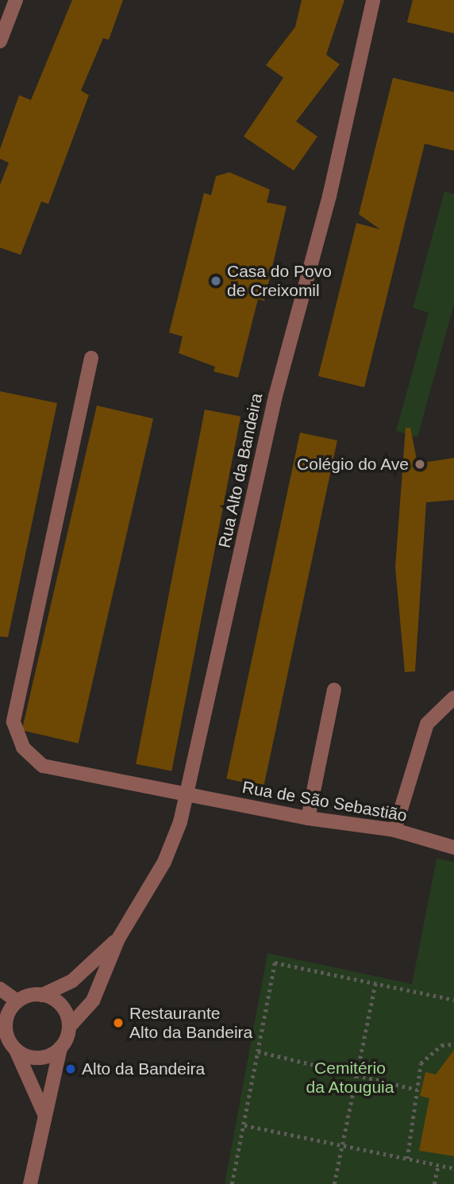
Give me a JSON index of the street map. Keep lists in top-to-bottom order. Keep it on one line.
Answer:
{"streets":{"street":["Rua Alto da Bandeira","Rua de São Sebastião"]},"crossings":[["Rua Alto da Bandeira","Rua de São Sebastião"]],"parks":["Cemitério da Atouguia"],"places":["Casa do Povo de Creixomil","Colégio do Ave","Restaurante Alto da Bandeira","Alto da Bandeira"]}
